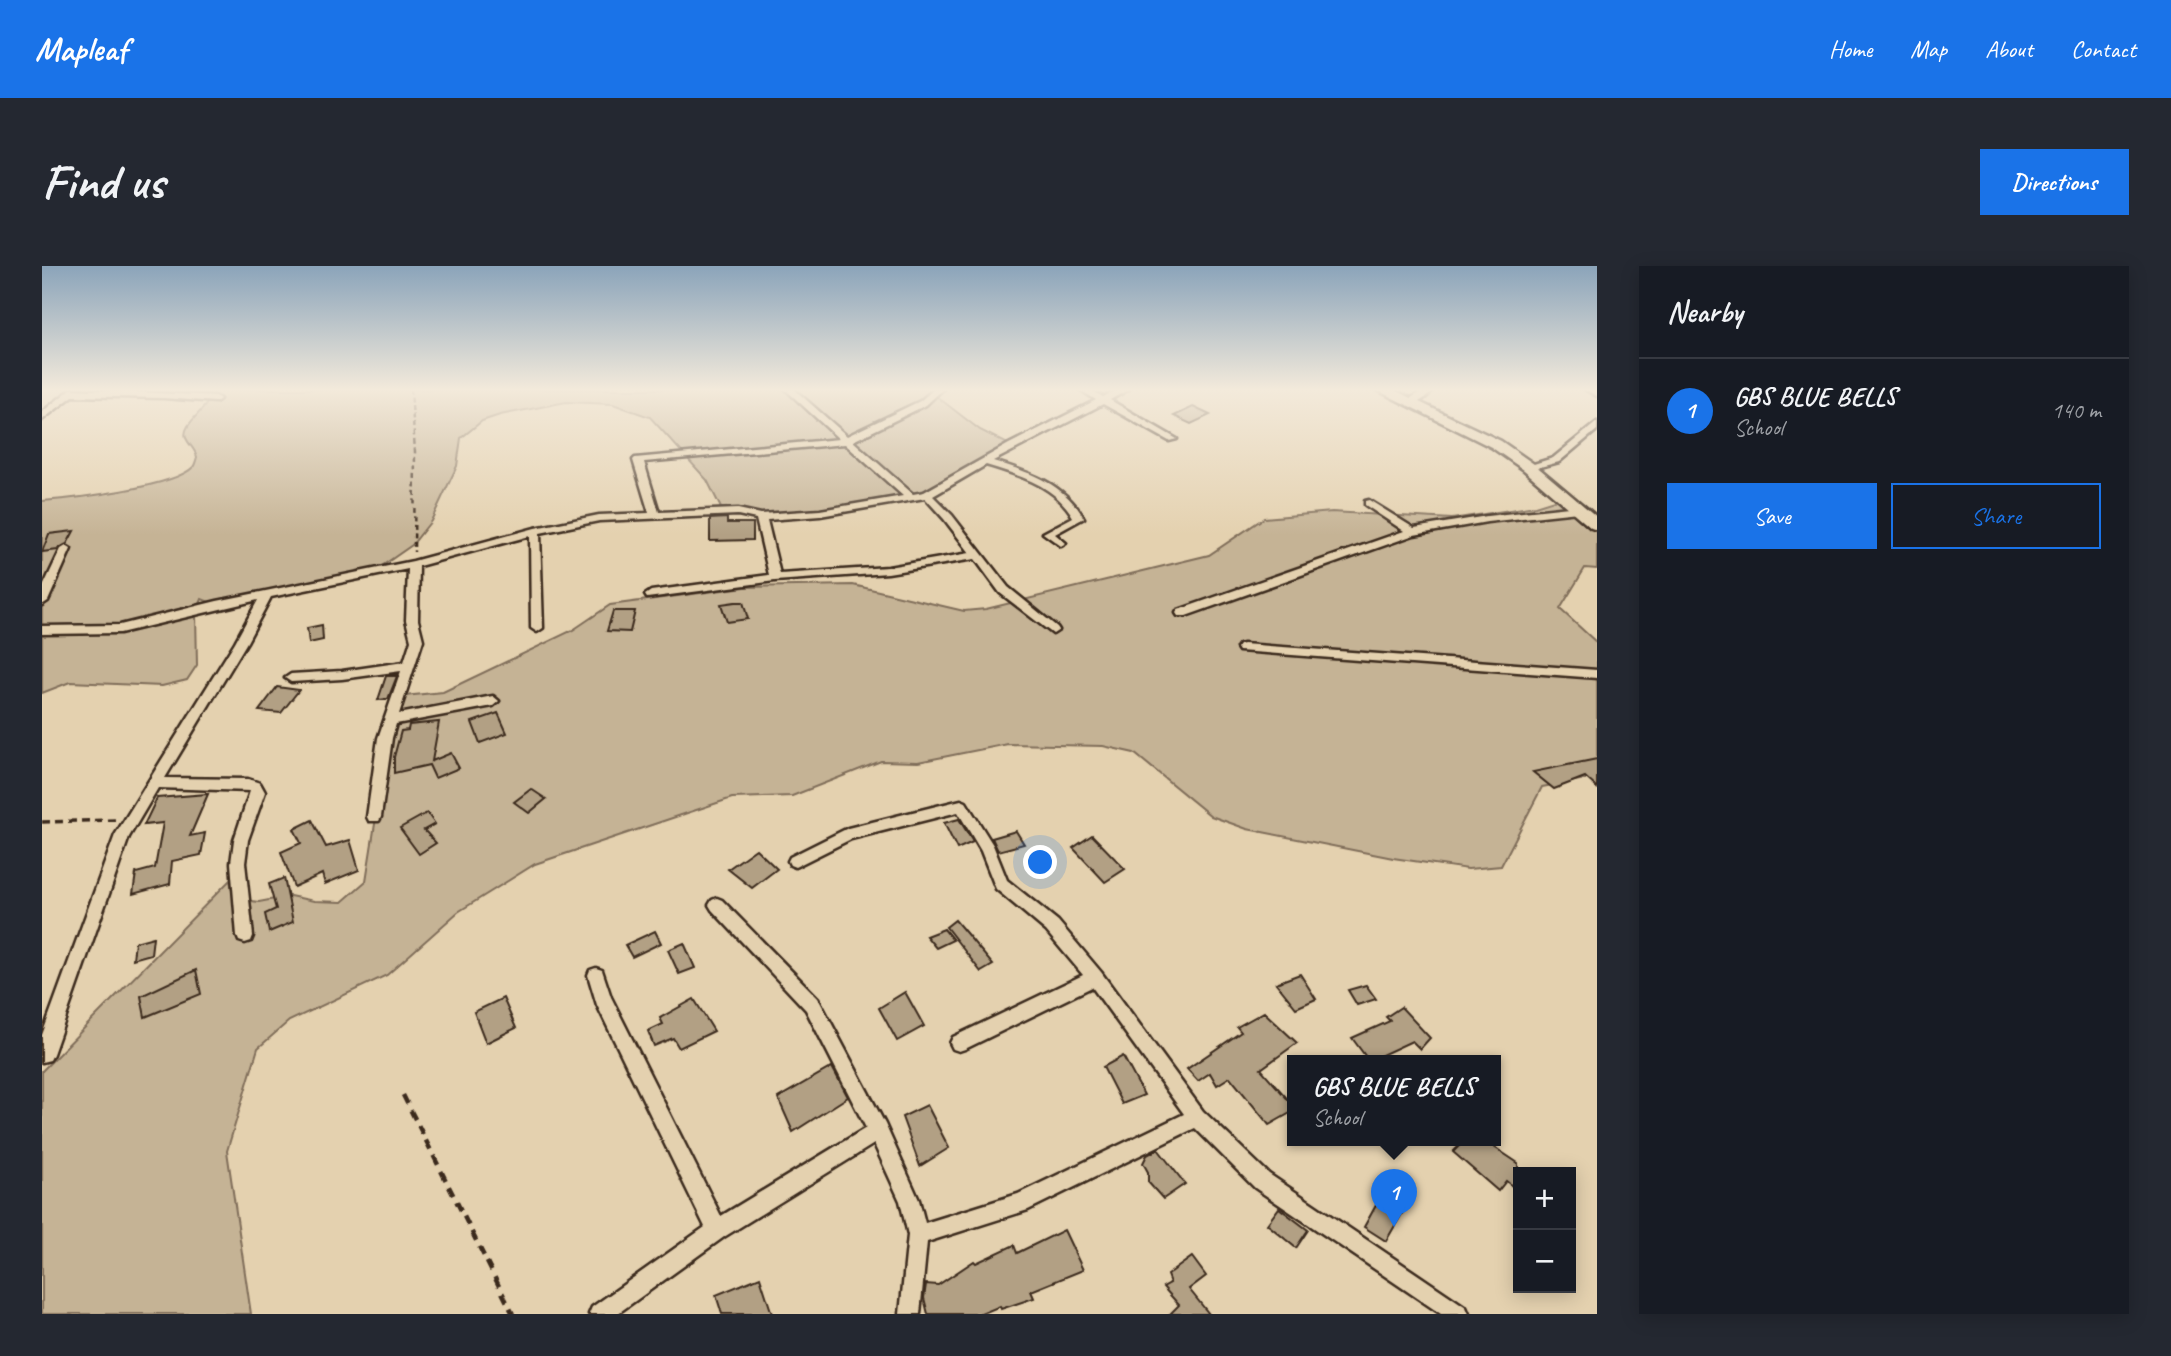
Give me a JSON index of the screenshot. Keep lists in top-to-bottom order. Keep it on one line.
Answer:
{"page":{"header":"Mapleaf","nav":["Home","Map","About","Contact"],"buttons":["Directions",["Save","Share"]],"title":"Find us","heading":"Nearby","list":[{"mark":"1","name":"GBS BLUE BELLS","note":"School","value":"140 m"}],"popup":["GBS BLUE BELLS","School"],"map_buttons":["+","−"],"pins":"1"}}
